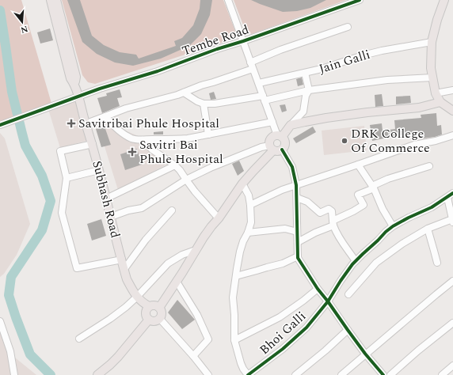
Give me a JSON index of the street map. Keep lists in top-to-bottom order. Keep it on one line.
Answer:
{"streets":{"main road":["Subhash Road"],"street":["Tembe Road","Jain Galli","Bhoi Galli"]},"crossings":[["Tembe Road","Subhash Road"]],"places":{"health":["Savitribai Phule Hospital","Savitri Bai Phule Hospital"],"other":["DRK College Of Commerce"]},"north":"bottom"}
